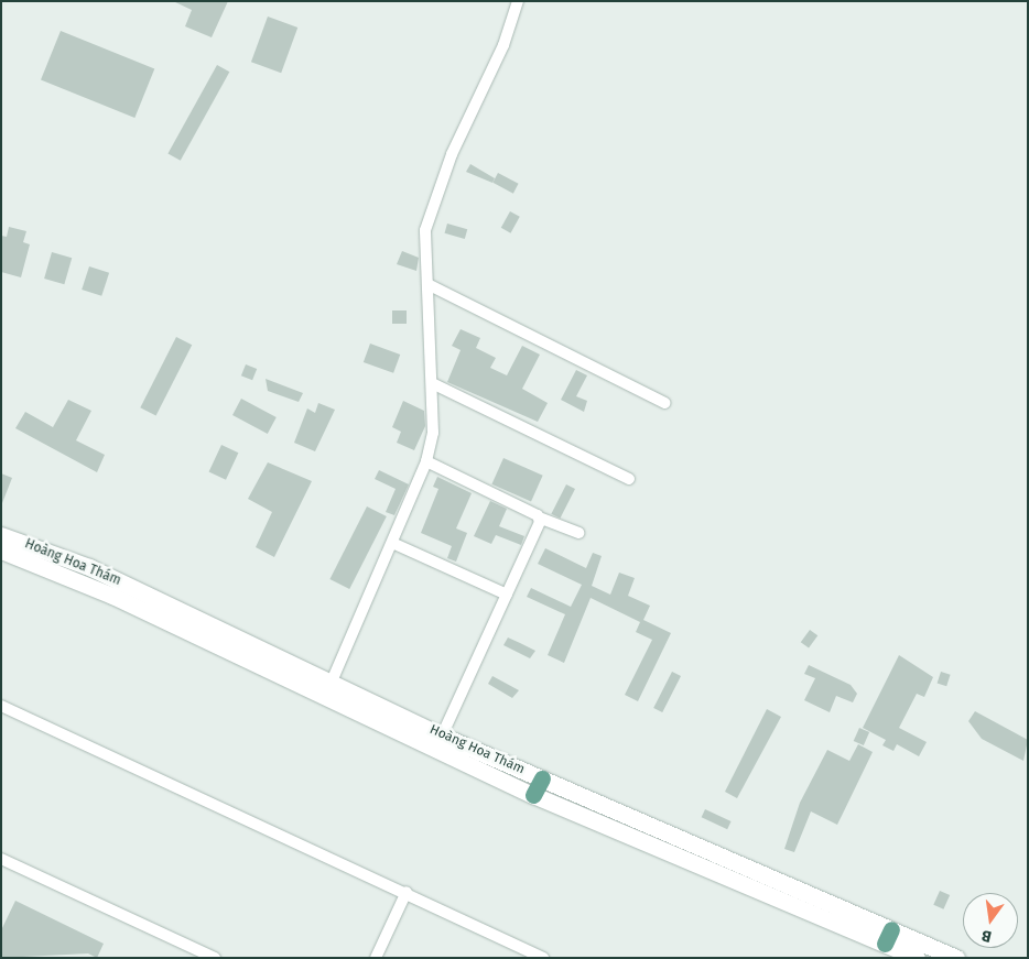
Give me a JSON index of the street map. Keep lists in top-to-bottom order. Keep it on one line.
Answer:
{"streets":{"main road":["Hoàng Hoa Thám"]},"north":"bottom"}
